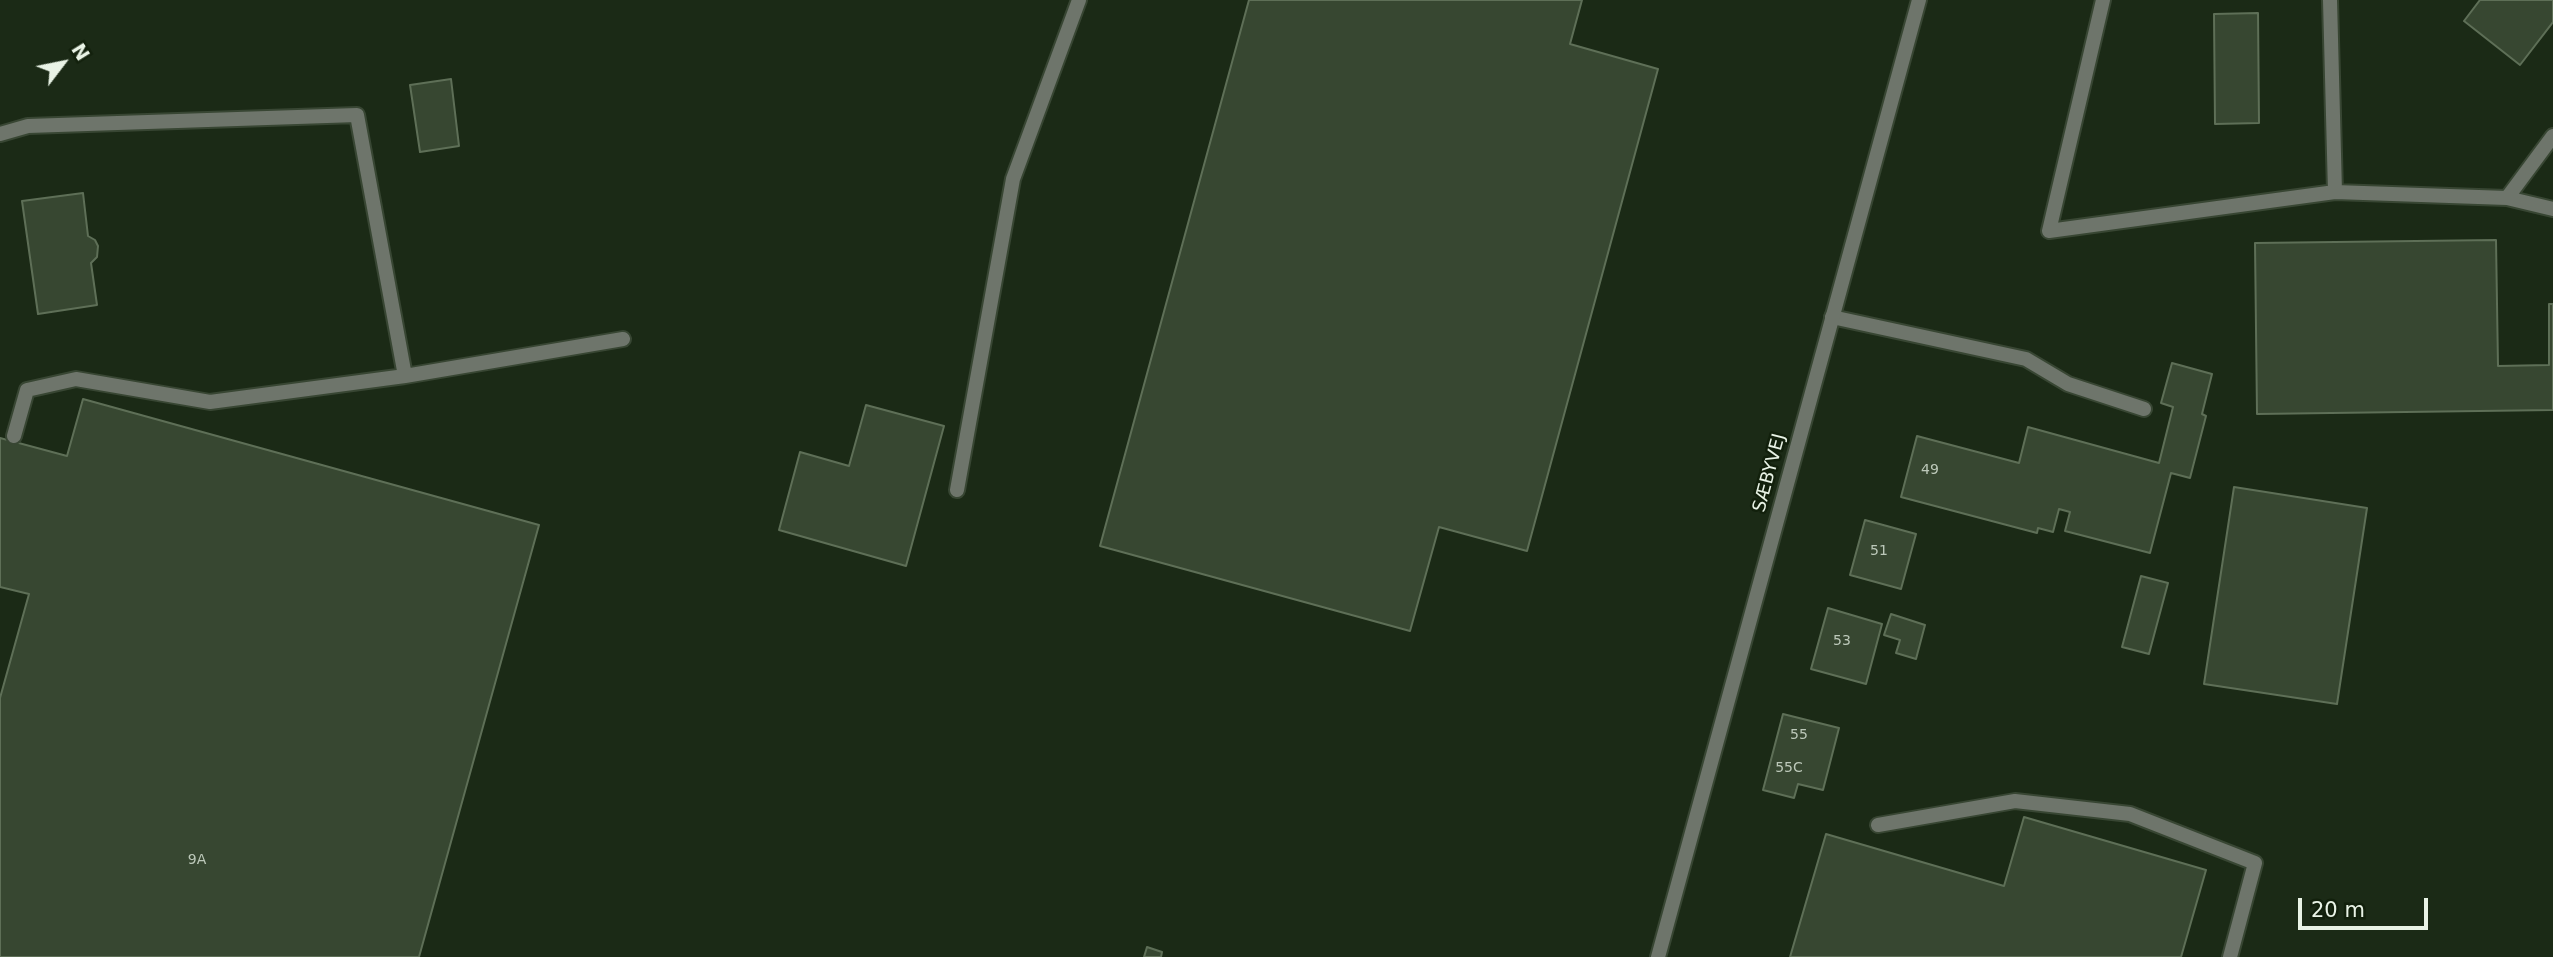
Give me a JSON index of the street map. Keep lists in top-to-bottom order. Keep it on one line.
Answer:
{"streets":{"street":["SÆBYVEJ"]},"house_numbers":["49","51","53","55","55C","9A"],"scale_bar":"20 m","north":"top right"}
